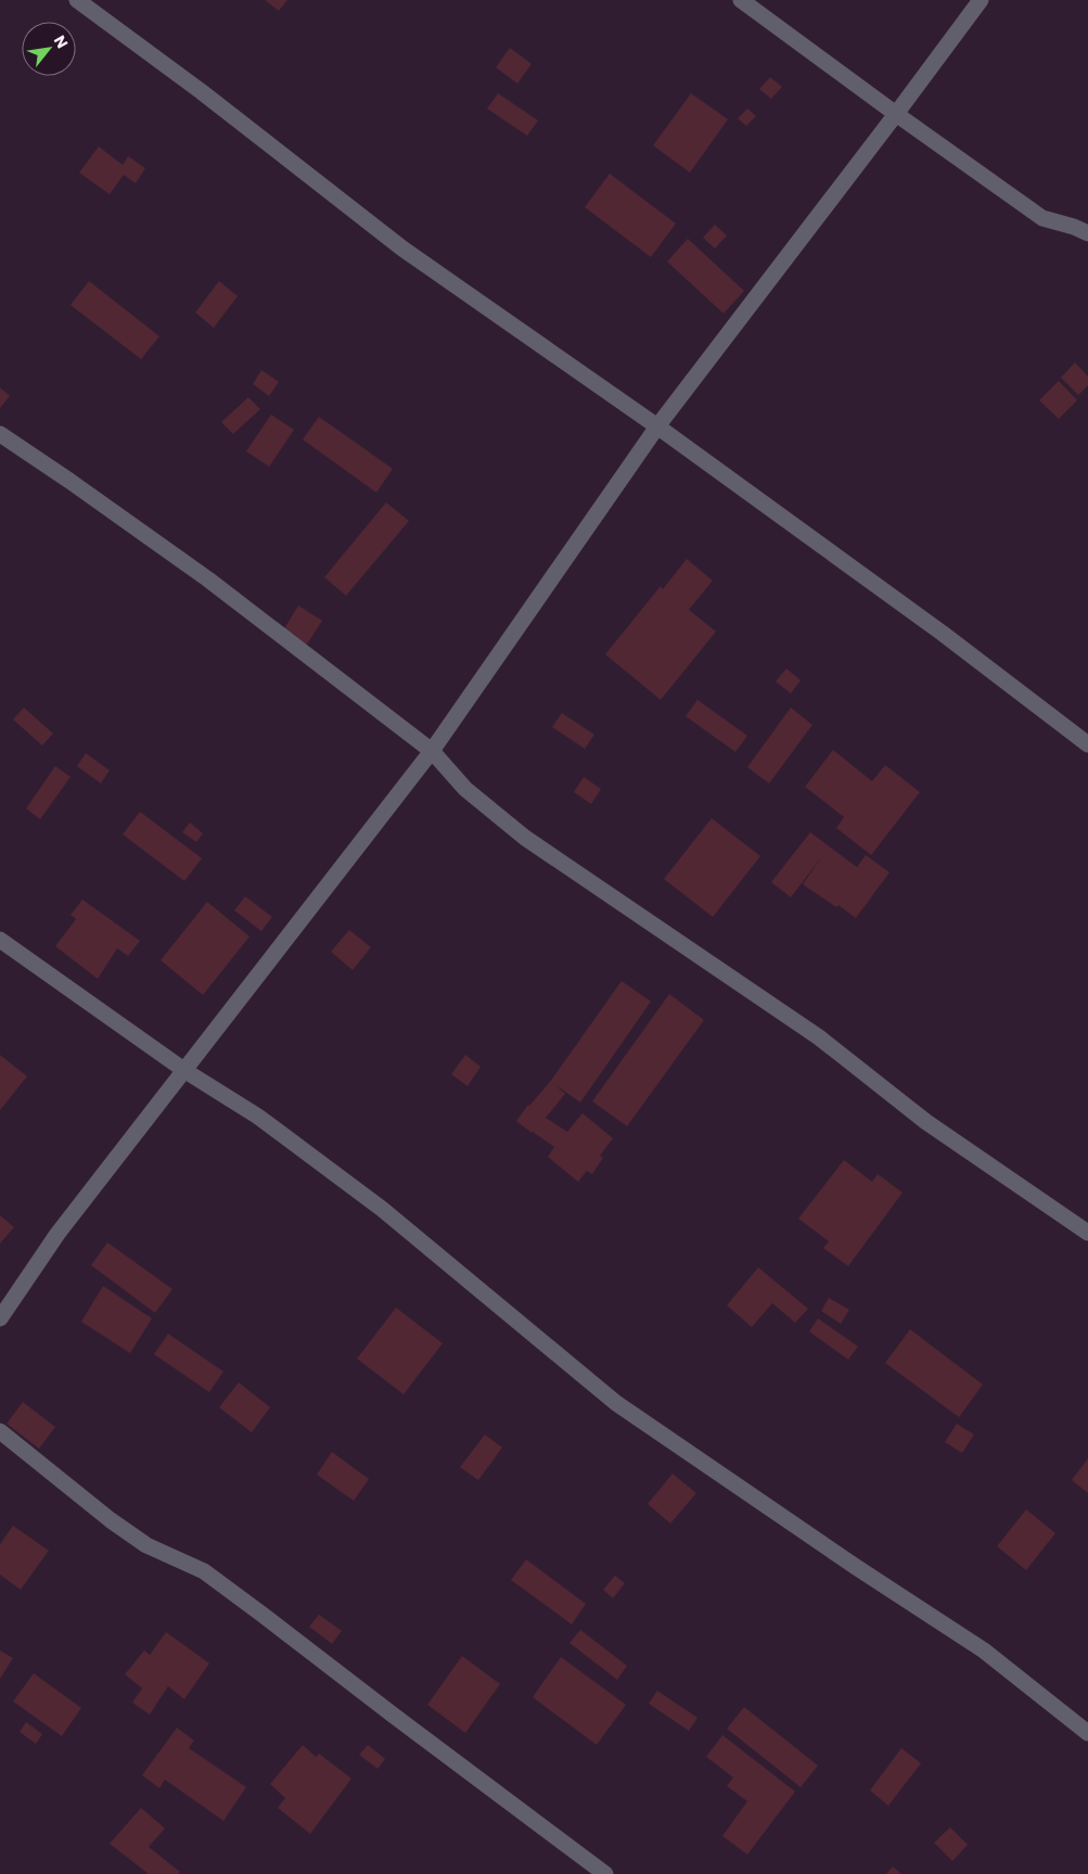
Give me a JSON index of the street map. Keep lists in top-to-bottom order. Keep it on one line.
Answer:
{"north":"top right"}
